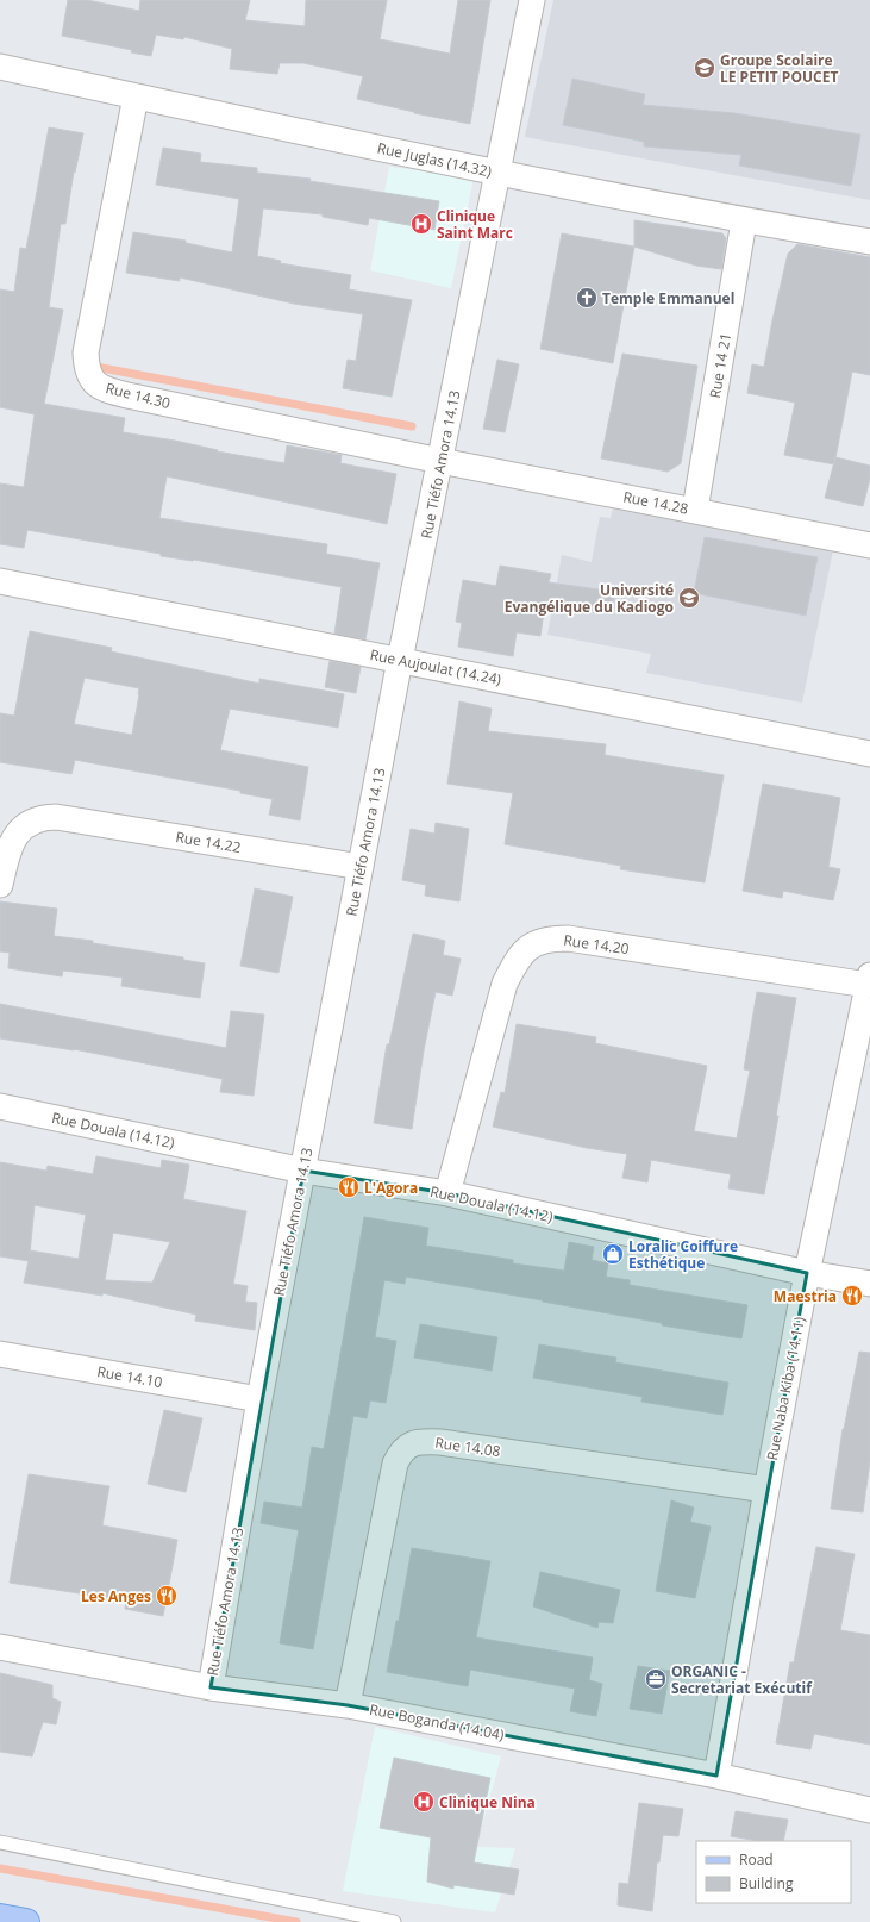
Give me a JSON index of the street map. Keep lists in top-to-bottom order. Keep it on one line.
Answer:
{"streets":{"street":["Rue Juglas (14.32)","Rue 14 21","Rue 14.30","Rue Tiéfo Amora 14.13","Rue 14.28","Rue Aujoulat (14.24)","Rue 14.22","Rue 14.20","Rue Douala (14.12)","Rue 14.10","Rue Naba Kiba (14.11)","Rue 14.08","Rue Boganda (14.04)"]},"crossings":[["Rue Juglas (14.32)","Rue 14 21"],["Rue Juglas (14.32)","Rue 14.30"],["Rue Juglas (14.32)","Rue Tiéfo Amora 14.13"],["Rue 14 21","Rue 14.28"],["Rue 14.30","Rue Tiéfo Amora 14.13"],["Rue 14.30","Rue 14.28"],["Rue Tiéfo Amora 14.13","Rue 14.28"],["Rue Tiéfo Amora 14.13","Rue Aujoulat (14.24)"],["Rue Tiéfo Amora 14.13","Rue 14.22"],["Rue Tiéfo Amora 14.13","Rue Douala (14.12)"],["Rue Tiéfo Amora 14.13","Rue 14.10"],["Rue Tiéfo Amora 14.13","Rue Boganda (14.04)"],["Rue 14.20","Rue Douala (14.12)"],["Rue 14.20","Rue Naba Kiba (14.11)"],["Rue Douala (14.12)","Rue Naba Kiba (14.11)"],["Rue Naba Kiba (14.11)","Rue 14.08"],["Rue Naba Kiba (14.11)","Rue Boganda (14.04)"],["Rue 14.08","Rue Boganda (14.04)"]],"places":{"school or university":["Groupe Scolaire LE PETIT POUCET","Université Evangélique du Kadiogo"],"hospital":["Clinique Saint Marc","Clinique Nina"],"church":["Temple Emmanuel"],"restaurant":["L'Agora","Maestria","Les Anges"],"shop":["Loralic Coiffure Esthétique"],"office":["ORGANIC - Secretariat Exécutif"]},"legend":["Road","Building"]}
